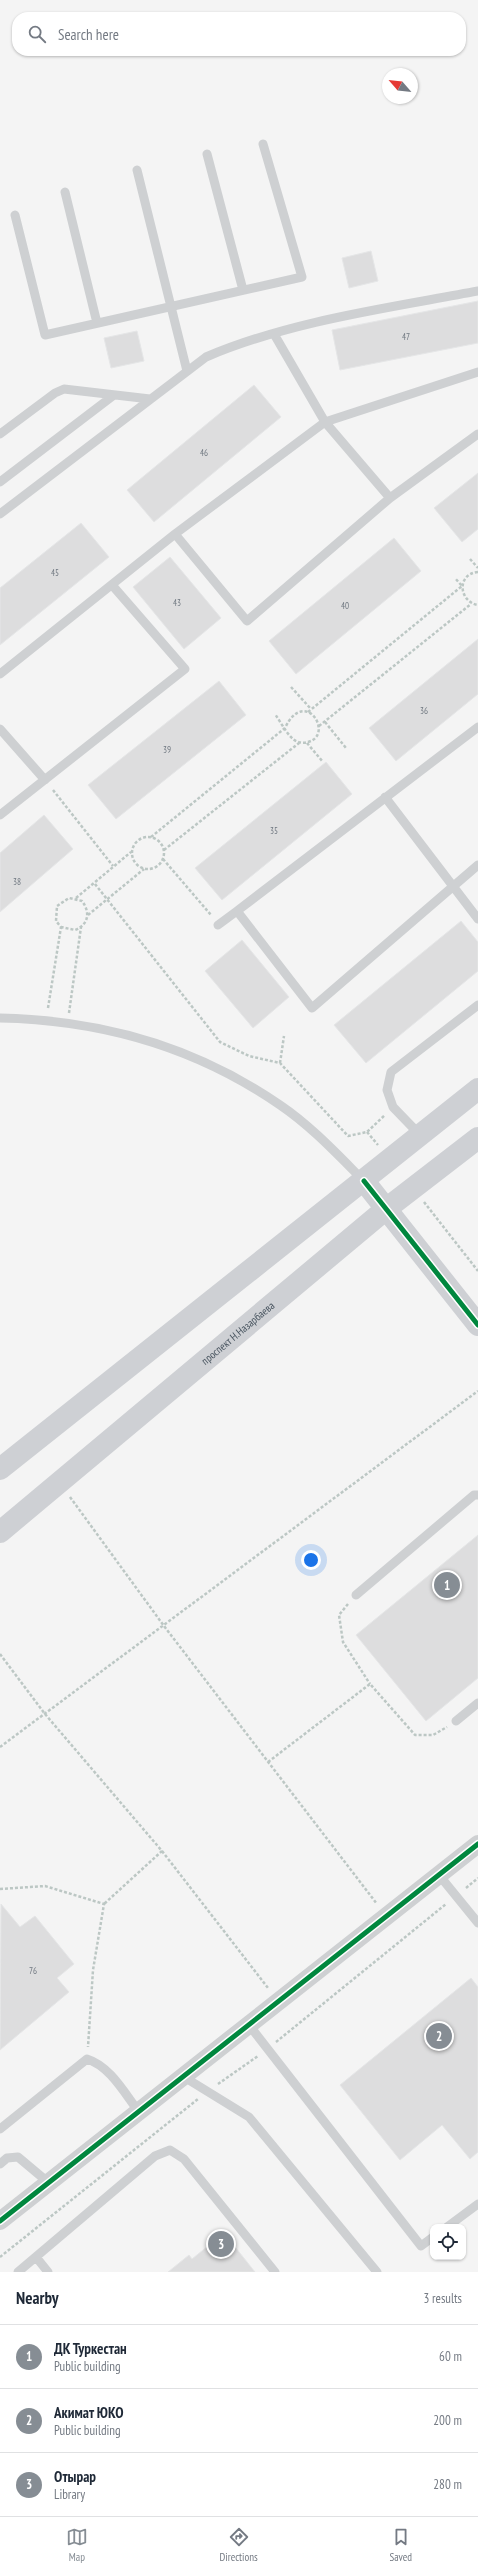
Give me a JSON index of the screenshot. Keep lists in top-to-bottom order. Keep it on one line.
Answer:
{"streets":{"main road":["проспект Н.Назарбаева"]},"house_numbers":["47","46","45","43","40","36","39","35","38","76"],"north":"top left","page":{"search":"Search here","pins":["1","2","3"],"heading":["Nearby","3 results"],"list":[{"mark":"1","name":"ДК Туркестан","note":"Public building","value":"60 m"},{"mark":"2","name":"Акимат ЮКО","note":"Public building","value":"200 m"},{"mark":"3","name":"Отырар","note":"Library","value":"280 m"}],"nav":["Map","Directions","Saved"]}}
